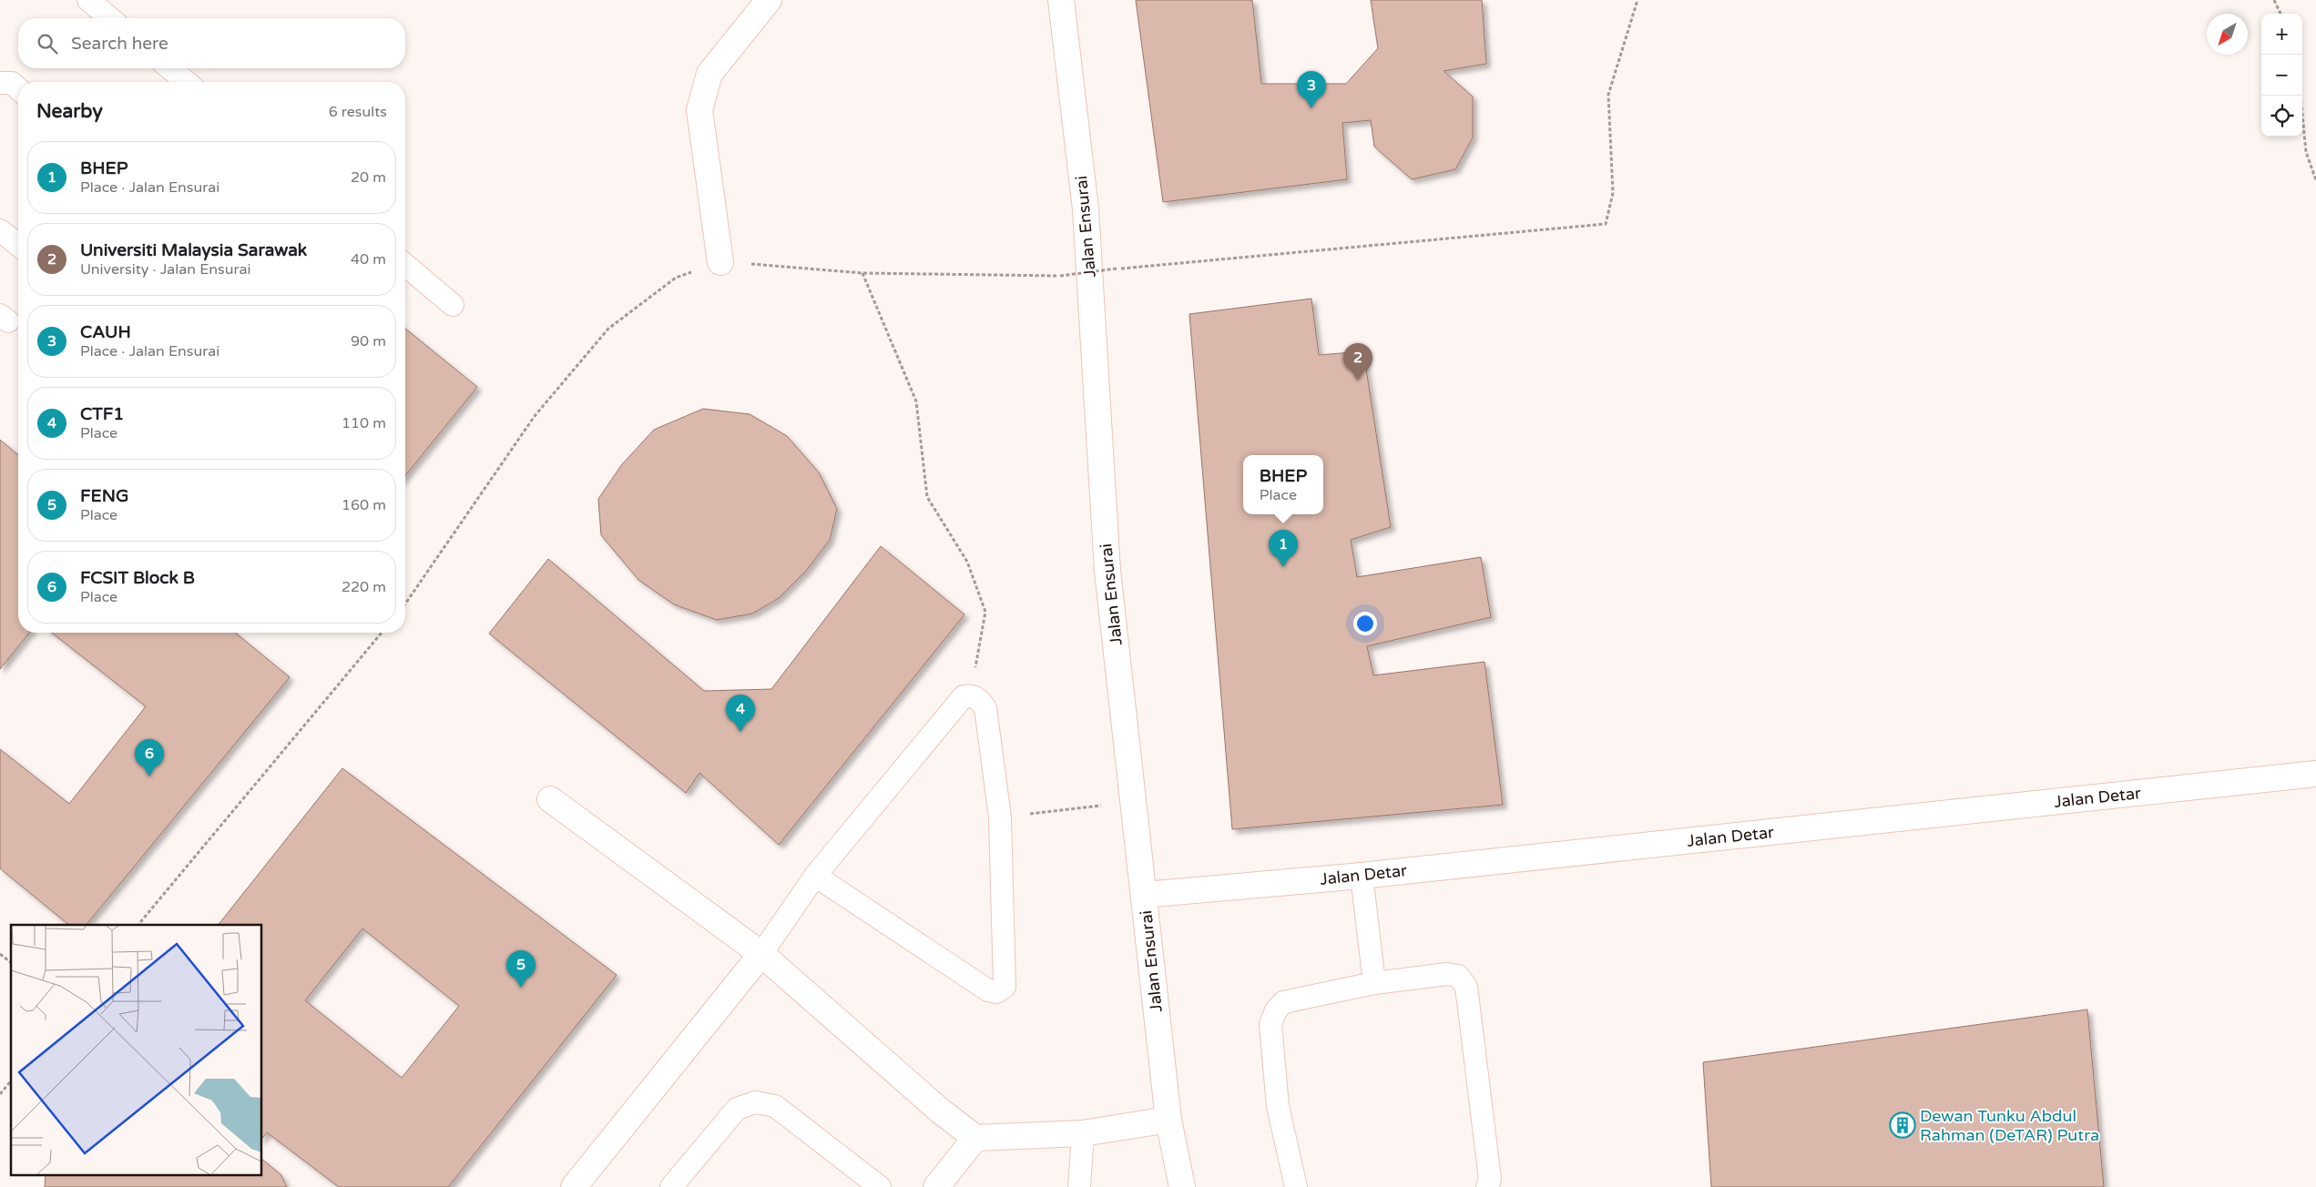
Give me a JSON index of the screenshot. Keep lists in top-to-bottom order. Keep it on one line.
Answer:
{"streets":{"street":["Jalan Ensurai","Jalan Detar"]},"crossings":[["Jalan Ensurai","Jalan Detar"]],"places":{"building":["Dewan Tunku Abdul Rahman (DeTAR) Putra"]},"north":"bottom left","page":{"map_buttons":["+","−"],"search":"Search here","pins":["3","2","1","4","6","5"],"heading":["Nearby","6 results"],"list":[{"mark":"1","name":"BHEP","note":"Place · Jalan Ensurai","value":"20 m"},{"mark":"2","name":"Universiti Malaysia Sarawak","note":"University · Jalan Ensurai","value":"40 m"},{"mark":"3","name":"CAUH","note":"Place · Jalan Ensurai","value":"90 m"},{"mark":"4","name":"CTF1","note":"Place","value":"110 m"},{"mark":"5","name":"FENG","note":"Place","value":"160 m"},{"mark":"6","name":"FCSIT Block B","note":"Place","value":"220 m"}],"popup":["BHEP","Place"]}}
